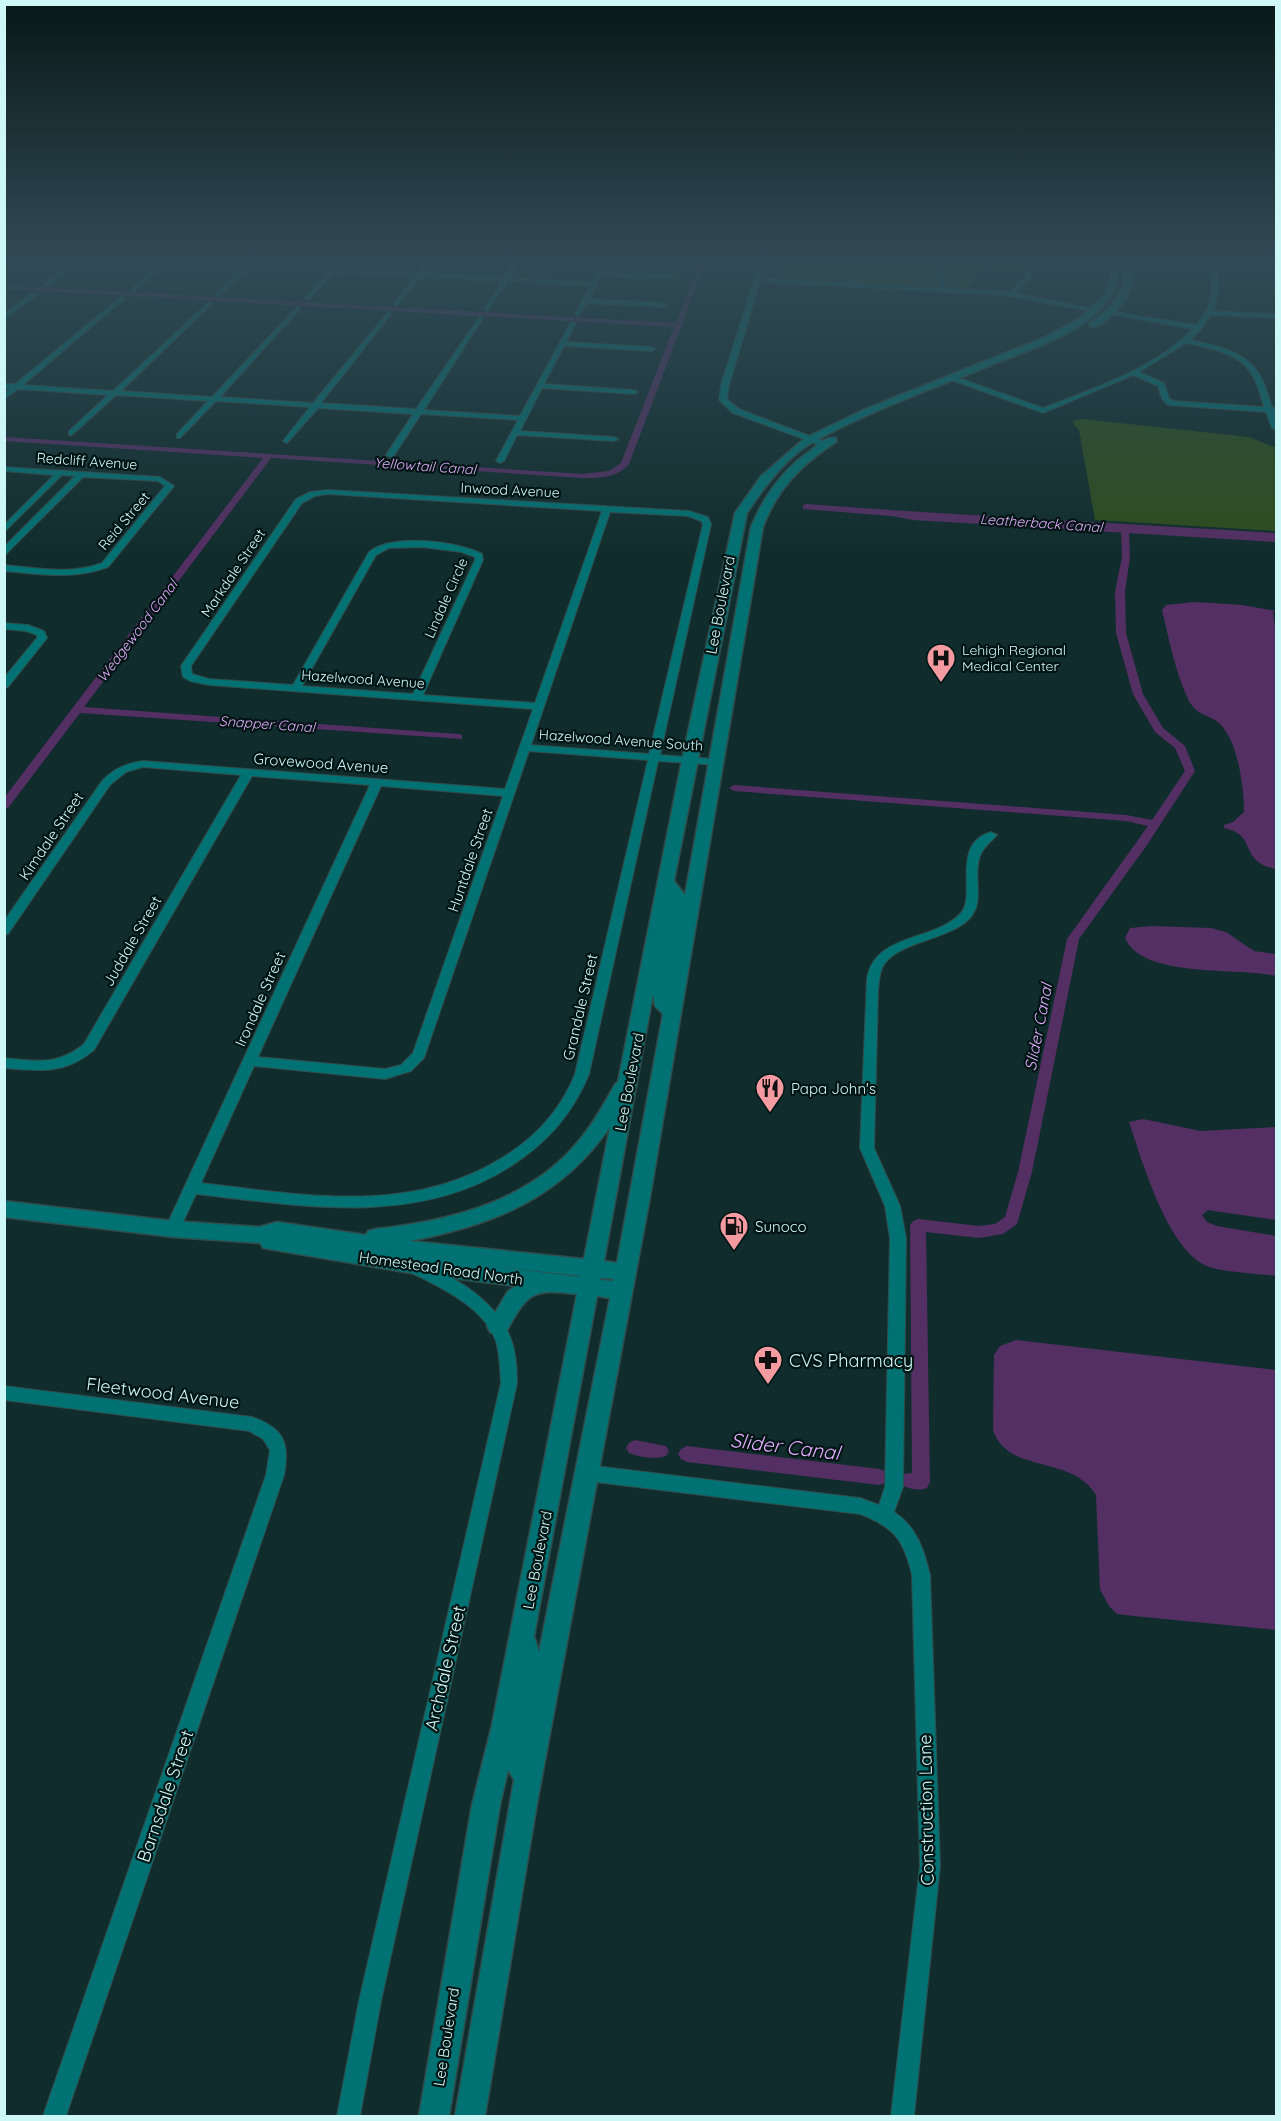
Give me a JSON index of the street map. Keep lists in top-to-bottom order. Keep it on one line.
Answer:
{"streets":{"main road":["Lee Boulevard","Homestead Road North"],"street":["Redcliff Avenue","Inwood Avenue","Reid Street","Markdale Street","Lindale Circle","Hazelwood Avenue","Hazelwood Avenue South","Grovewood Avenue","Kimdale Street","Huntdale Street","Juddale Street","Irondale Street","Grandale Street","Fleetwood Avenue","Archdale Street","Barnsdale Street","Construction Lane"]},"crossings":[["Redcliff Avenue","Reid Street"],["Inwood Avenue","Markdale Street"],["Inwood Avenue","Huntdale Street"],["Inwood Avenue","Grandale Street"],["Markdale Street","Hazelwood Avenue"],["Lindale Circle","Hazelwood Avenue"],["Lee Boulevard","Hazelwood Avenue South"],["Lee Boulevard","Homestead Road North"],["Lee Boulevard","Construction Lane"],["Hazelwood Avenue","Huntdale Street"],["Hazelwood Avenue South","Huntdale Street"],["Hazelwood Avenue South","Grandale Street"],["Grovewood Avenue","Kimdale Street"],["Grovewood Avenue","Huntdale Street"],["Grovewood Avenue","Juddale Street"],["Grovewood Avenue","Irondale Street"],["Huntdale Street","Irondale Street"],["Irondale Street","Grandale Street"],["Irondale Street","Homestead Road North"],["Homestead Road North","Archdale Street"],["Fleetwood Avenue","Barnsdale Street"]],"water":["Yellowtail Canal","Leatherback Canal","Wedgewood Canal","Snapper Canal","Slider Canal"],"places":{"hospital":["Lehigh Regional Medical Center"],"restaurant":["Papa John's"],"fuel station":["Sunoco"],"pharmacy":["CVS Pharmacy"]}}
